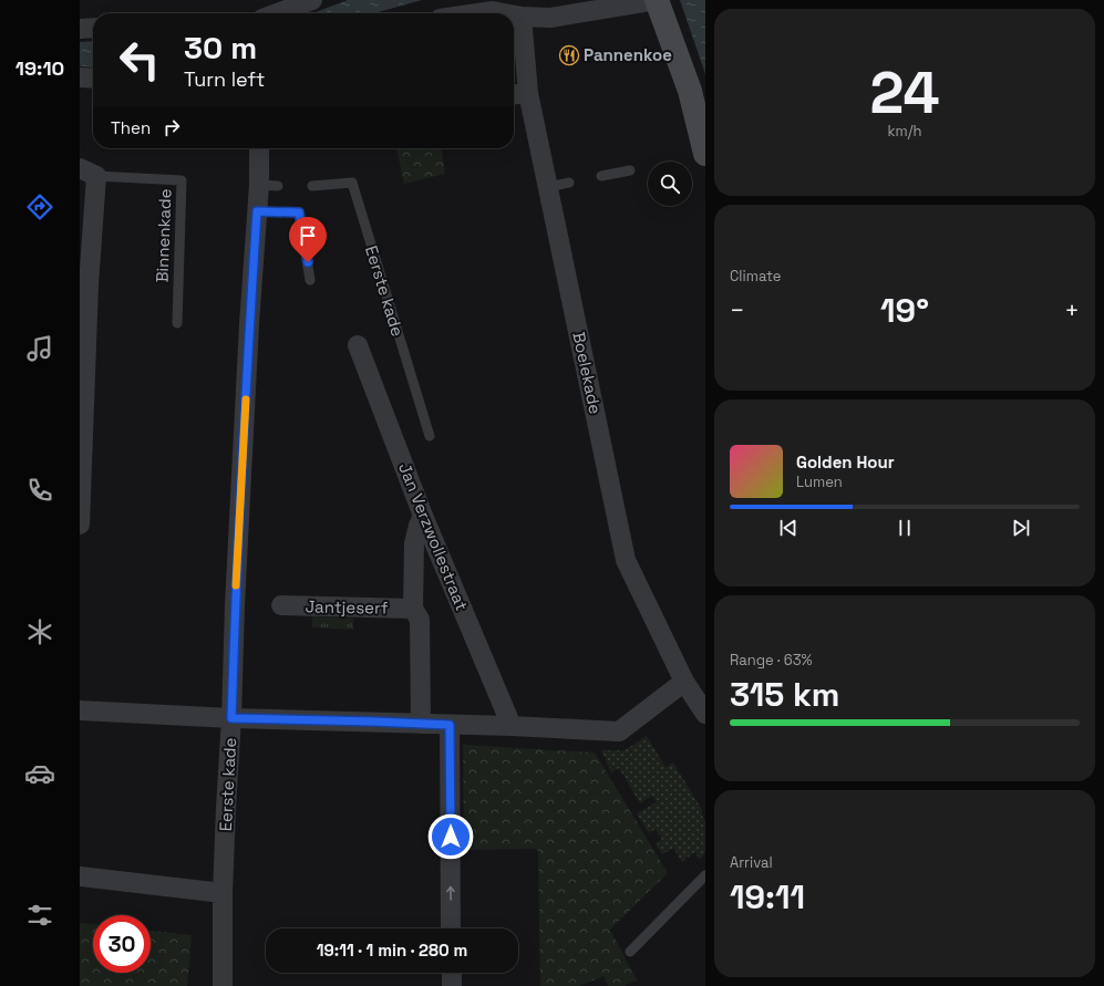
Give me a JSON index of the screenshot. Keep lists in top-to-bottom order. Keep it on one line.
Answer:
{"streets":{"street":["Eerste kade","Boelekade","Jan Verzwollestraat","Jantjeserf"],"lane":["Binnenkade"]},"crossings":[["Jan Verzwollestraat","Jantjeserf"]],"places":{"restaurant":["Pannenkoe"]},"page":{"tabs":"19:10","tile":[["24","km/h"],"Climate",["Range · 63%","315 km"],["Arrival","19:11"]],"turn":["30 m","Turn left"],"then":"Then","heat":["−","19°","+"],"song":["Golden Hour","Lumen"],"limit":"30","trip":"19:11 · 1 min · 280 m"}}
